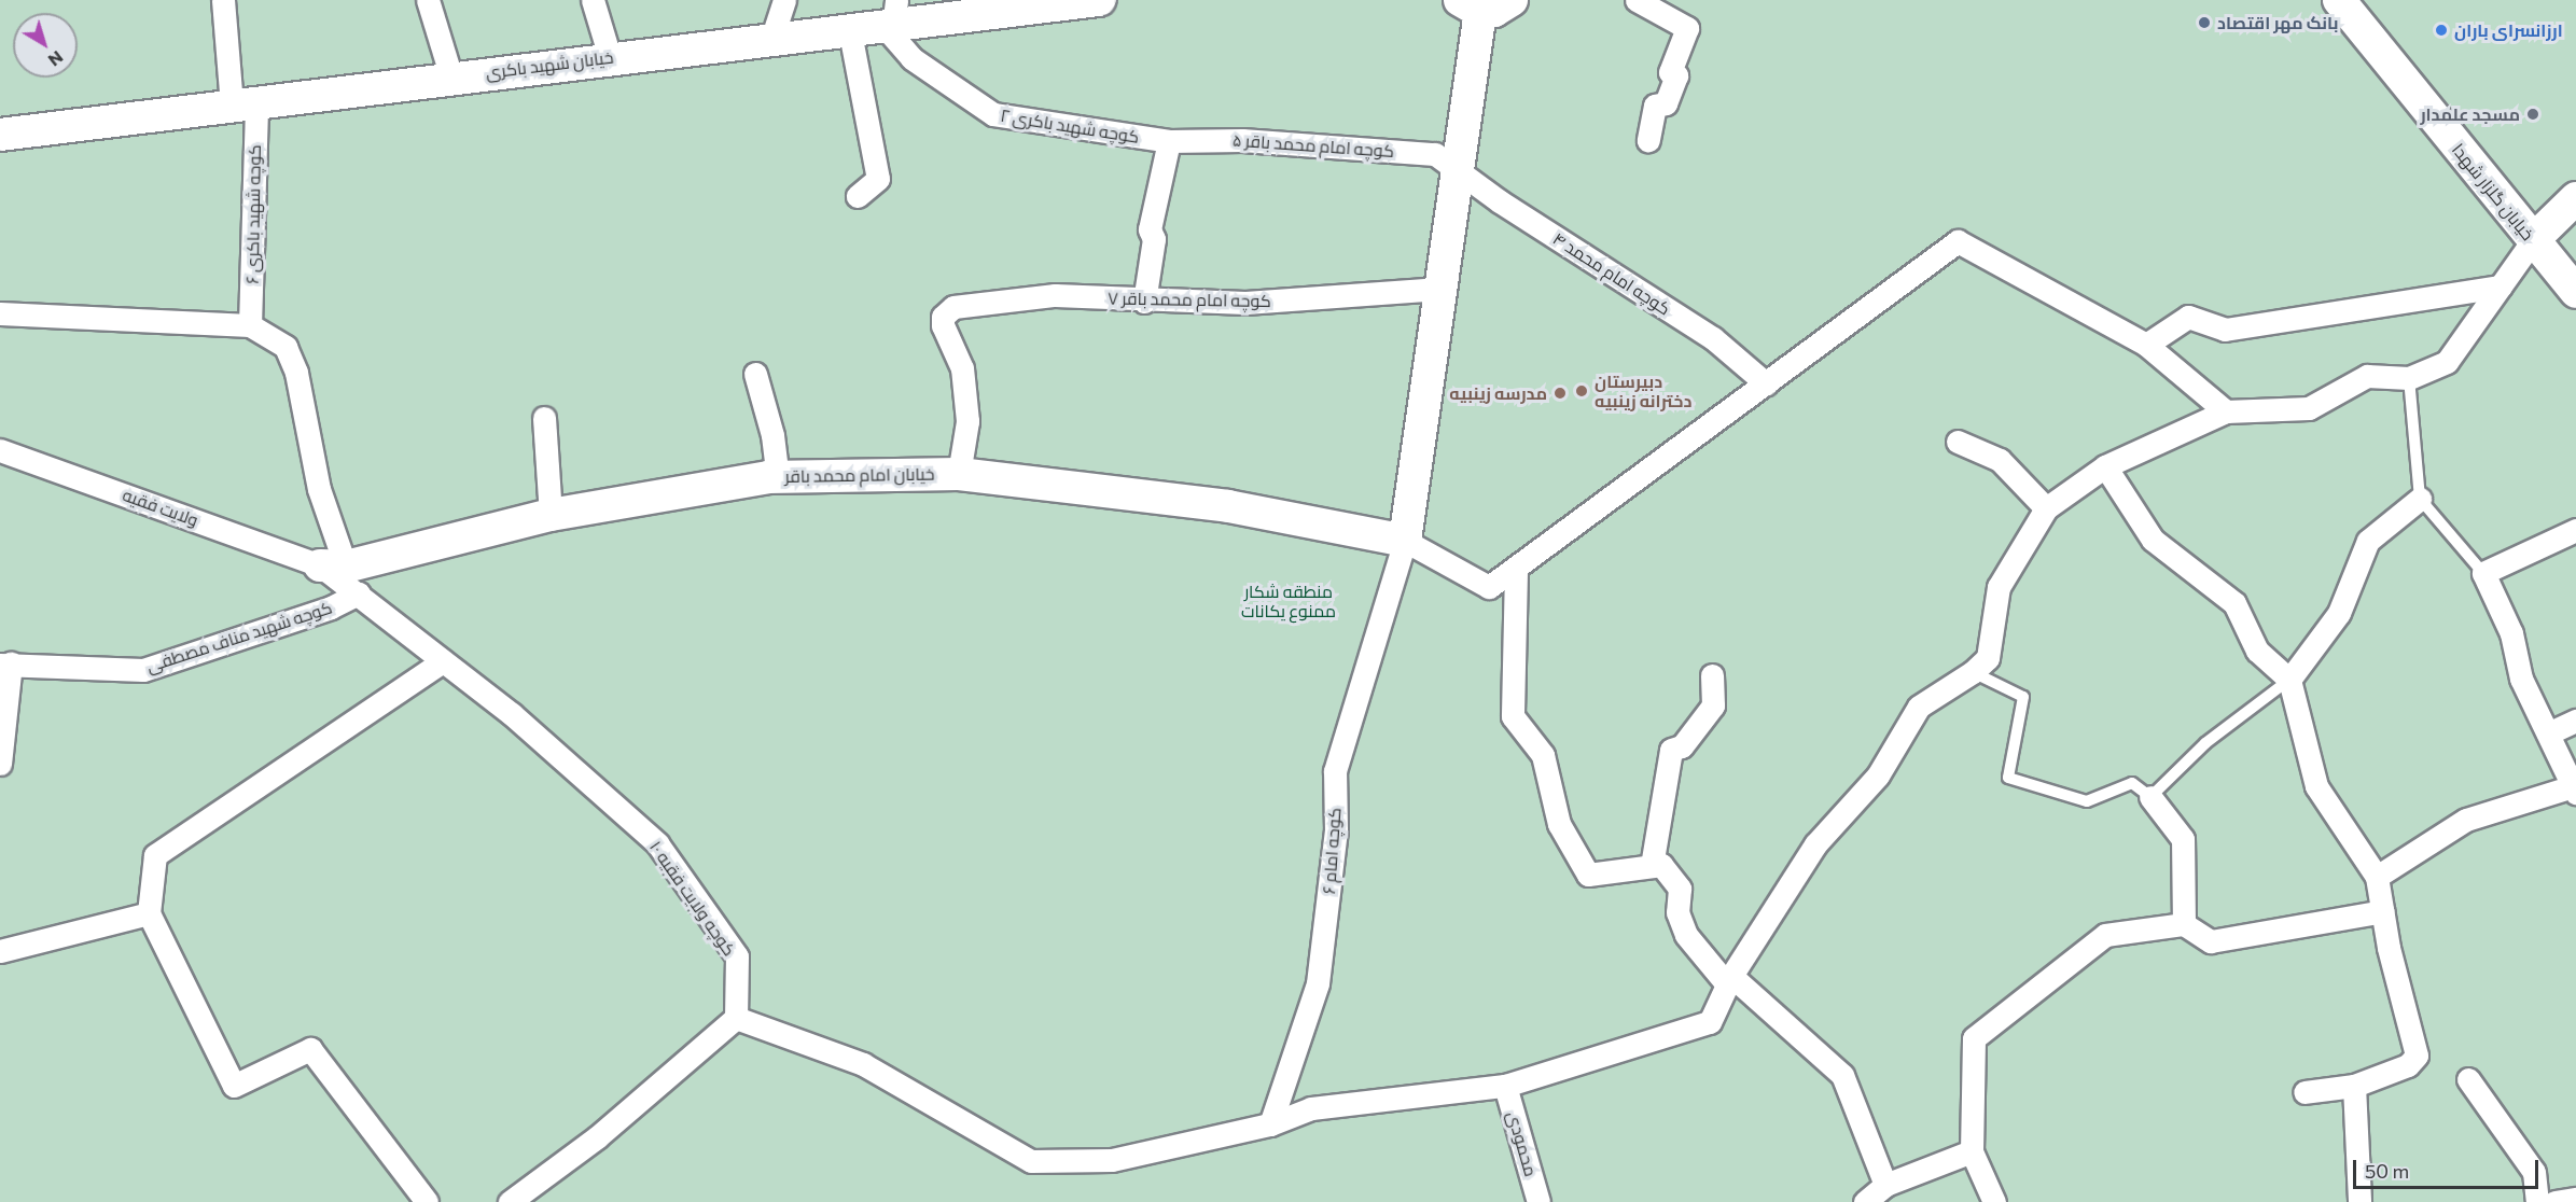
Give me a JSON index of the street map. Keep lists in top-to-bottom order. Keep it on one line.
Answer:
{"streets":{"street":["خیابان شهید باکری","کوچه شهید باکری ۲","کوچه امام محمد باقر ۵","خیابان گلزار شهدا","کوچه شهید باکری ۶","کوچه امام محمد ۴","کوچه امام محمد باقر ۷","خیابان امام محمد باقر","ولایت فقیه","کوچه شهید مناف مصطفی","کوچه امام ۶","کوچه ولایت فقیه ۱۰","محمودی"]},"crossings":[["خیابان شهید باکری","کوچه شهید باکری ۲"],["خیابان شهید باکری","کوچه شهید باکری ۶"],["کوچه شهید باکری ۲","کوچه امام محمد باقر ۵"],["کوچه امام محمد باقر ۵","کوچه امام محمد ۴"],["کوچه امام محمد باقر ۷","خیابان امام محمد باقر"],["خیابان امام محمد باقر","ولایت فقیه"],["خیابان امام محمد باقر","کوچه شهید مناف مصطفی"],["خیابان امام محمد باقر","کوچه امام ۶"],["خیابان امام محمد باقر","کوچه ولایت فقیه ۱۰"],["ولایت فقیه","کوچه شهید مناف مصطفی"],["ولایت فقیه","کوچه ولایت فقیه ۱۰"],["کوچه شهید مناف مصطفی","کوچه ولایت فقیه ۱۰"]],"parks":["منطقه شکار ممنوع یکانات"],"places":["بانک مهر اقتصاد","ارزانسرای باران","مسجد علمدار","دبیرستان دخترانه زینبیه","مدرسه زینبیه"],"scale_bar":"50 m","north":"bottom right"}
